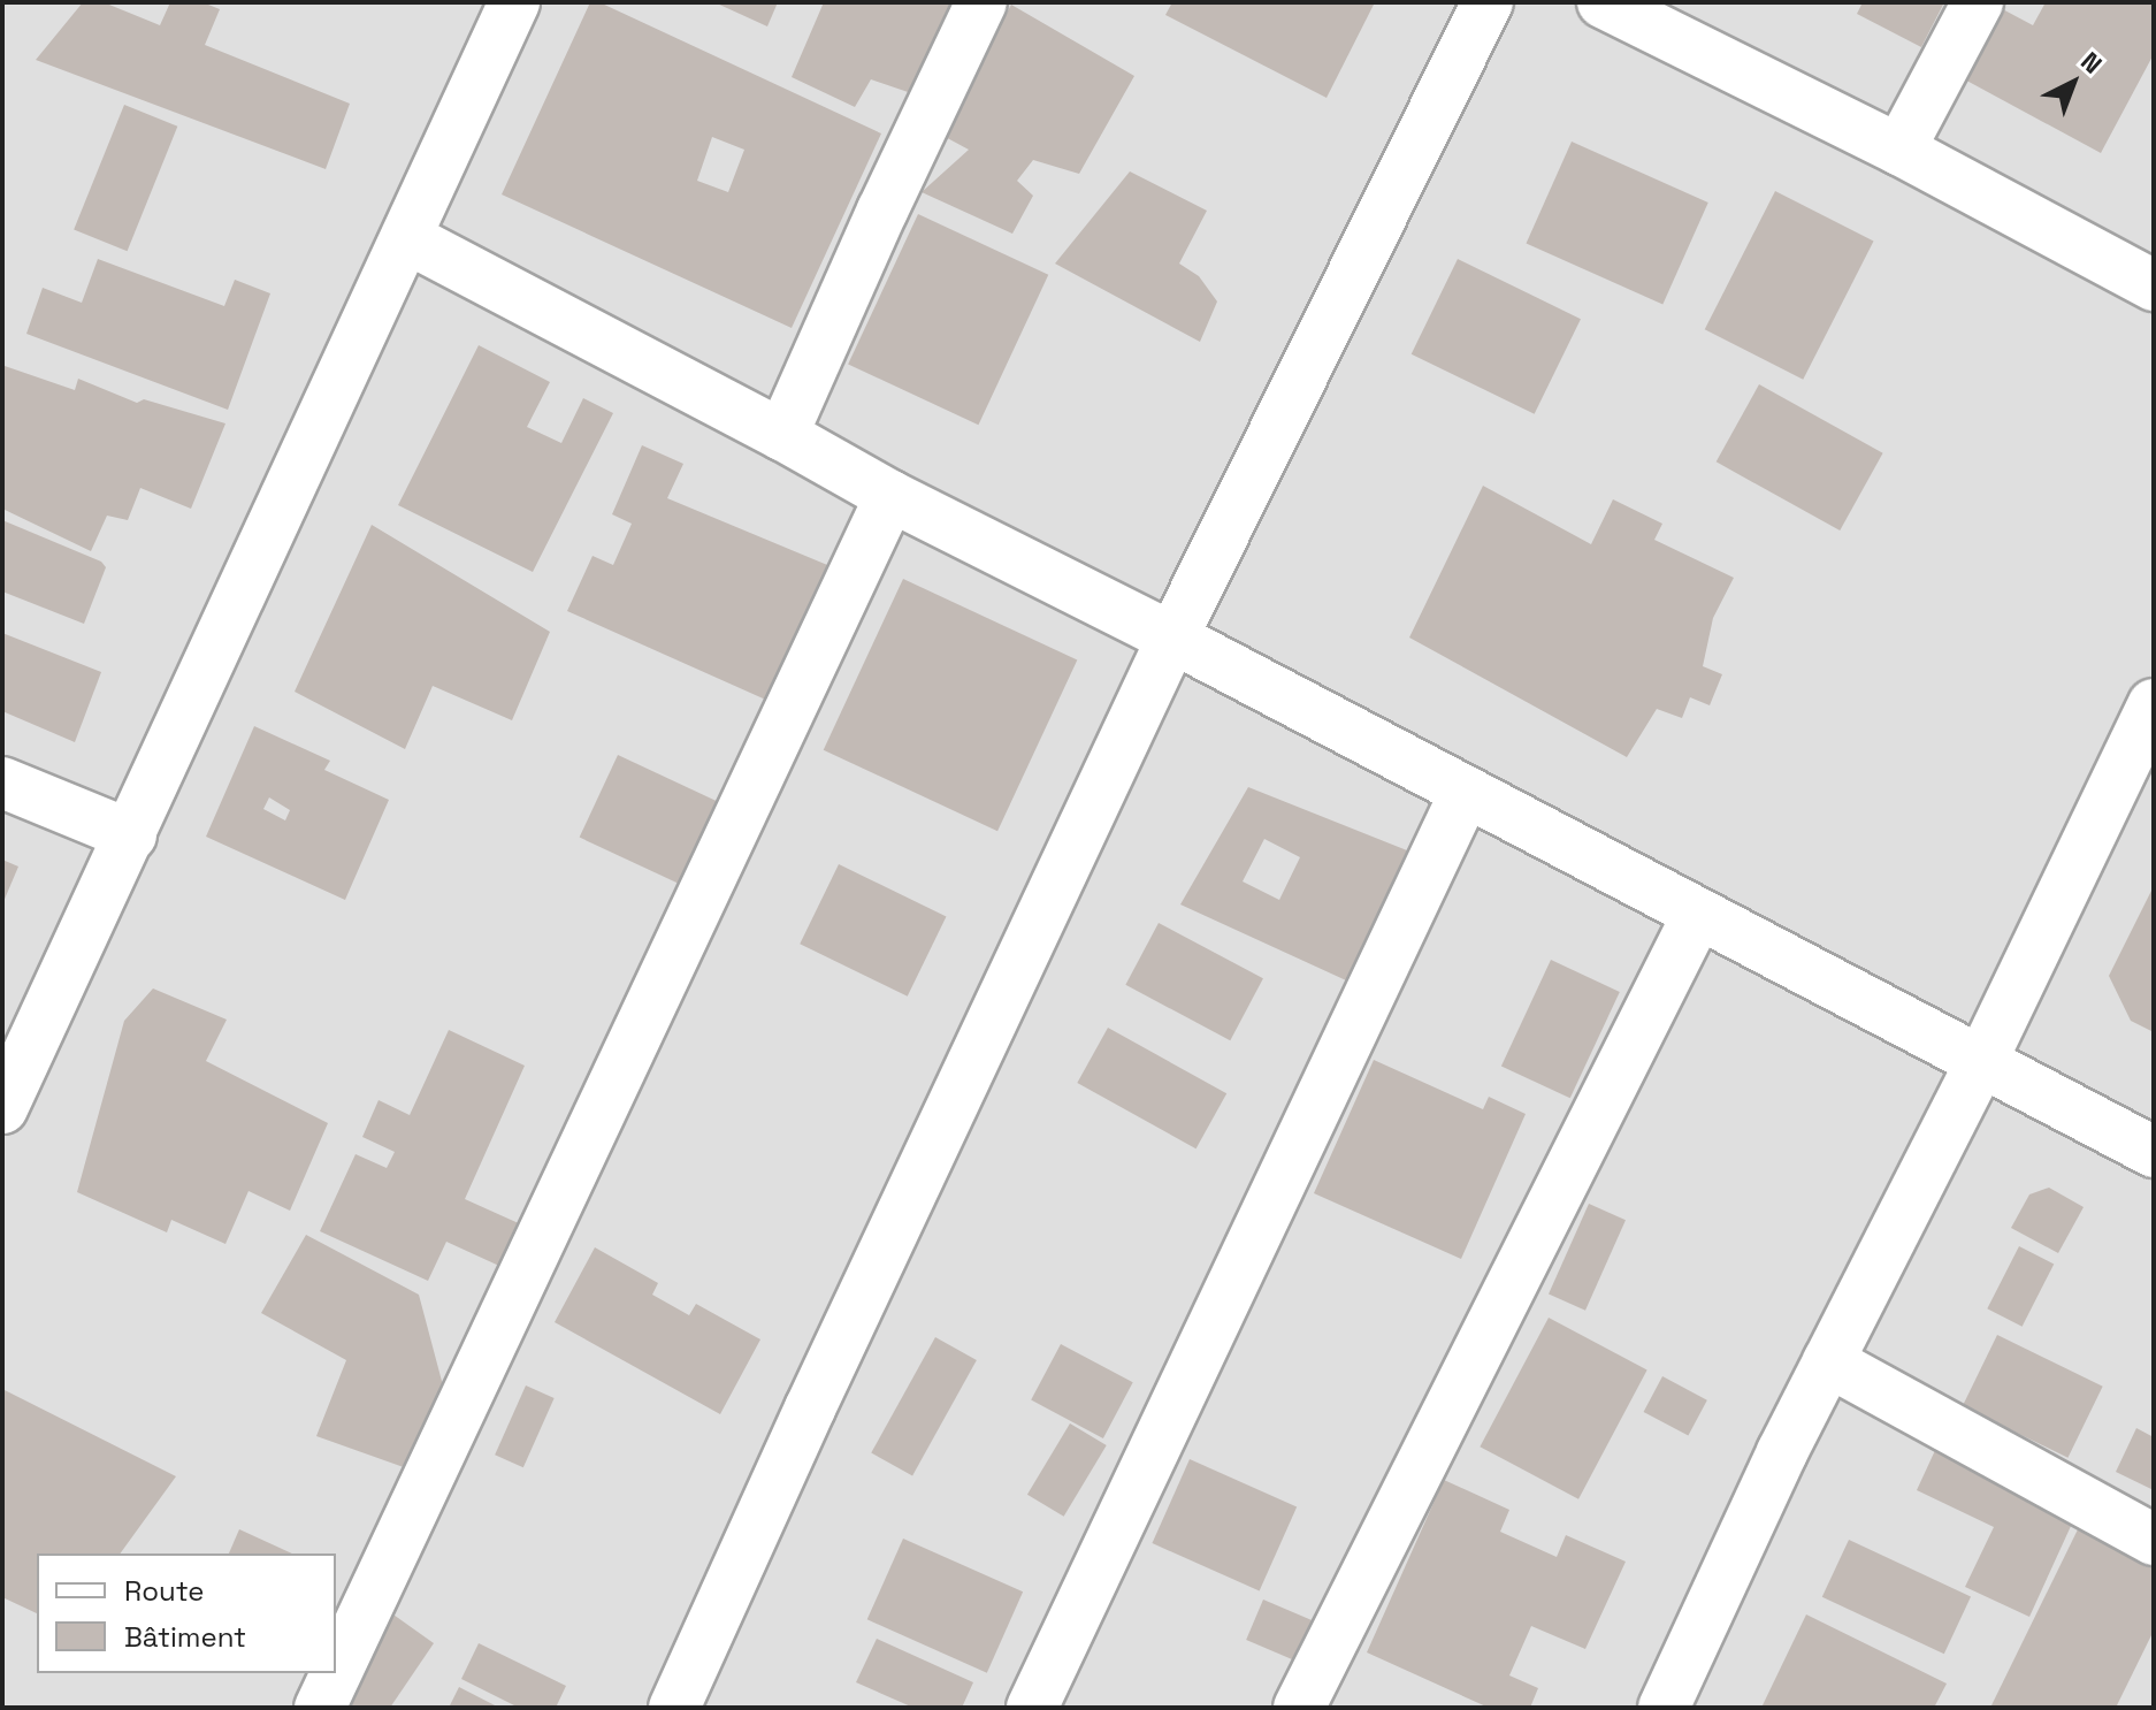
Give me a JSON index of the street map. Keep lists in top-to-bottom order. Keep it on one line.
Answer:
{"legend":["Route","Bâtiment"],"north":"top right"}
